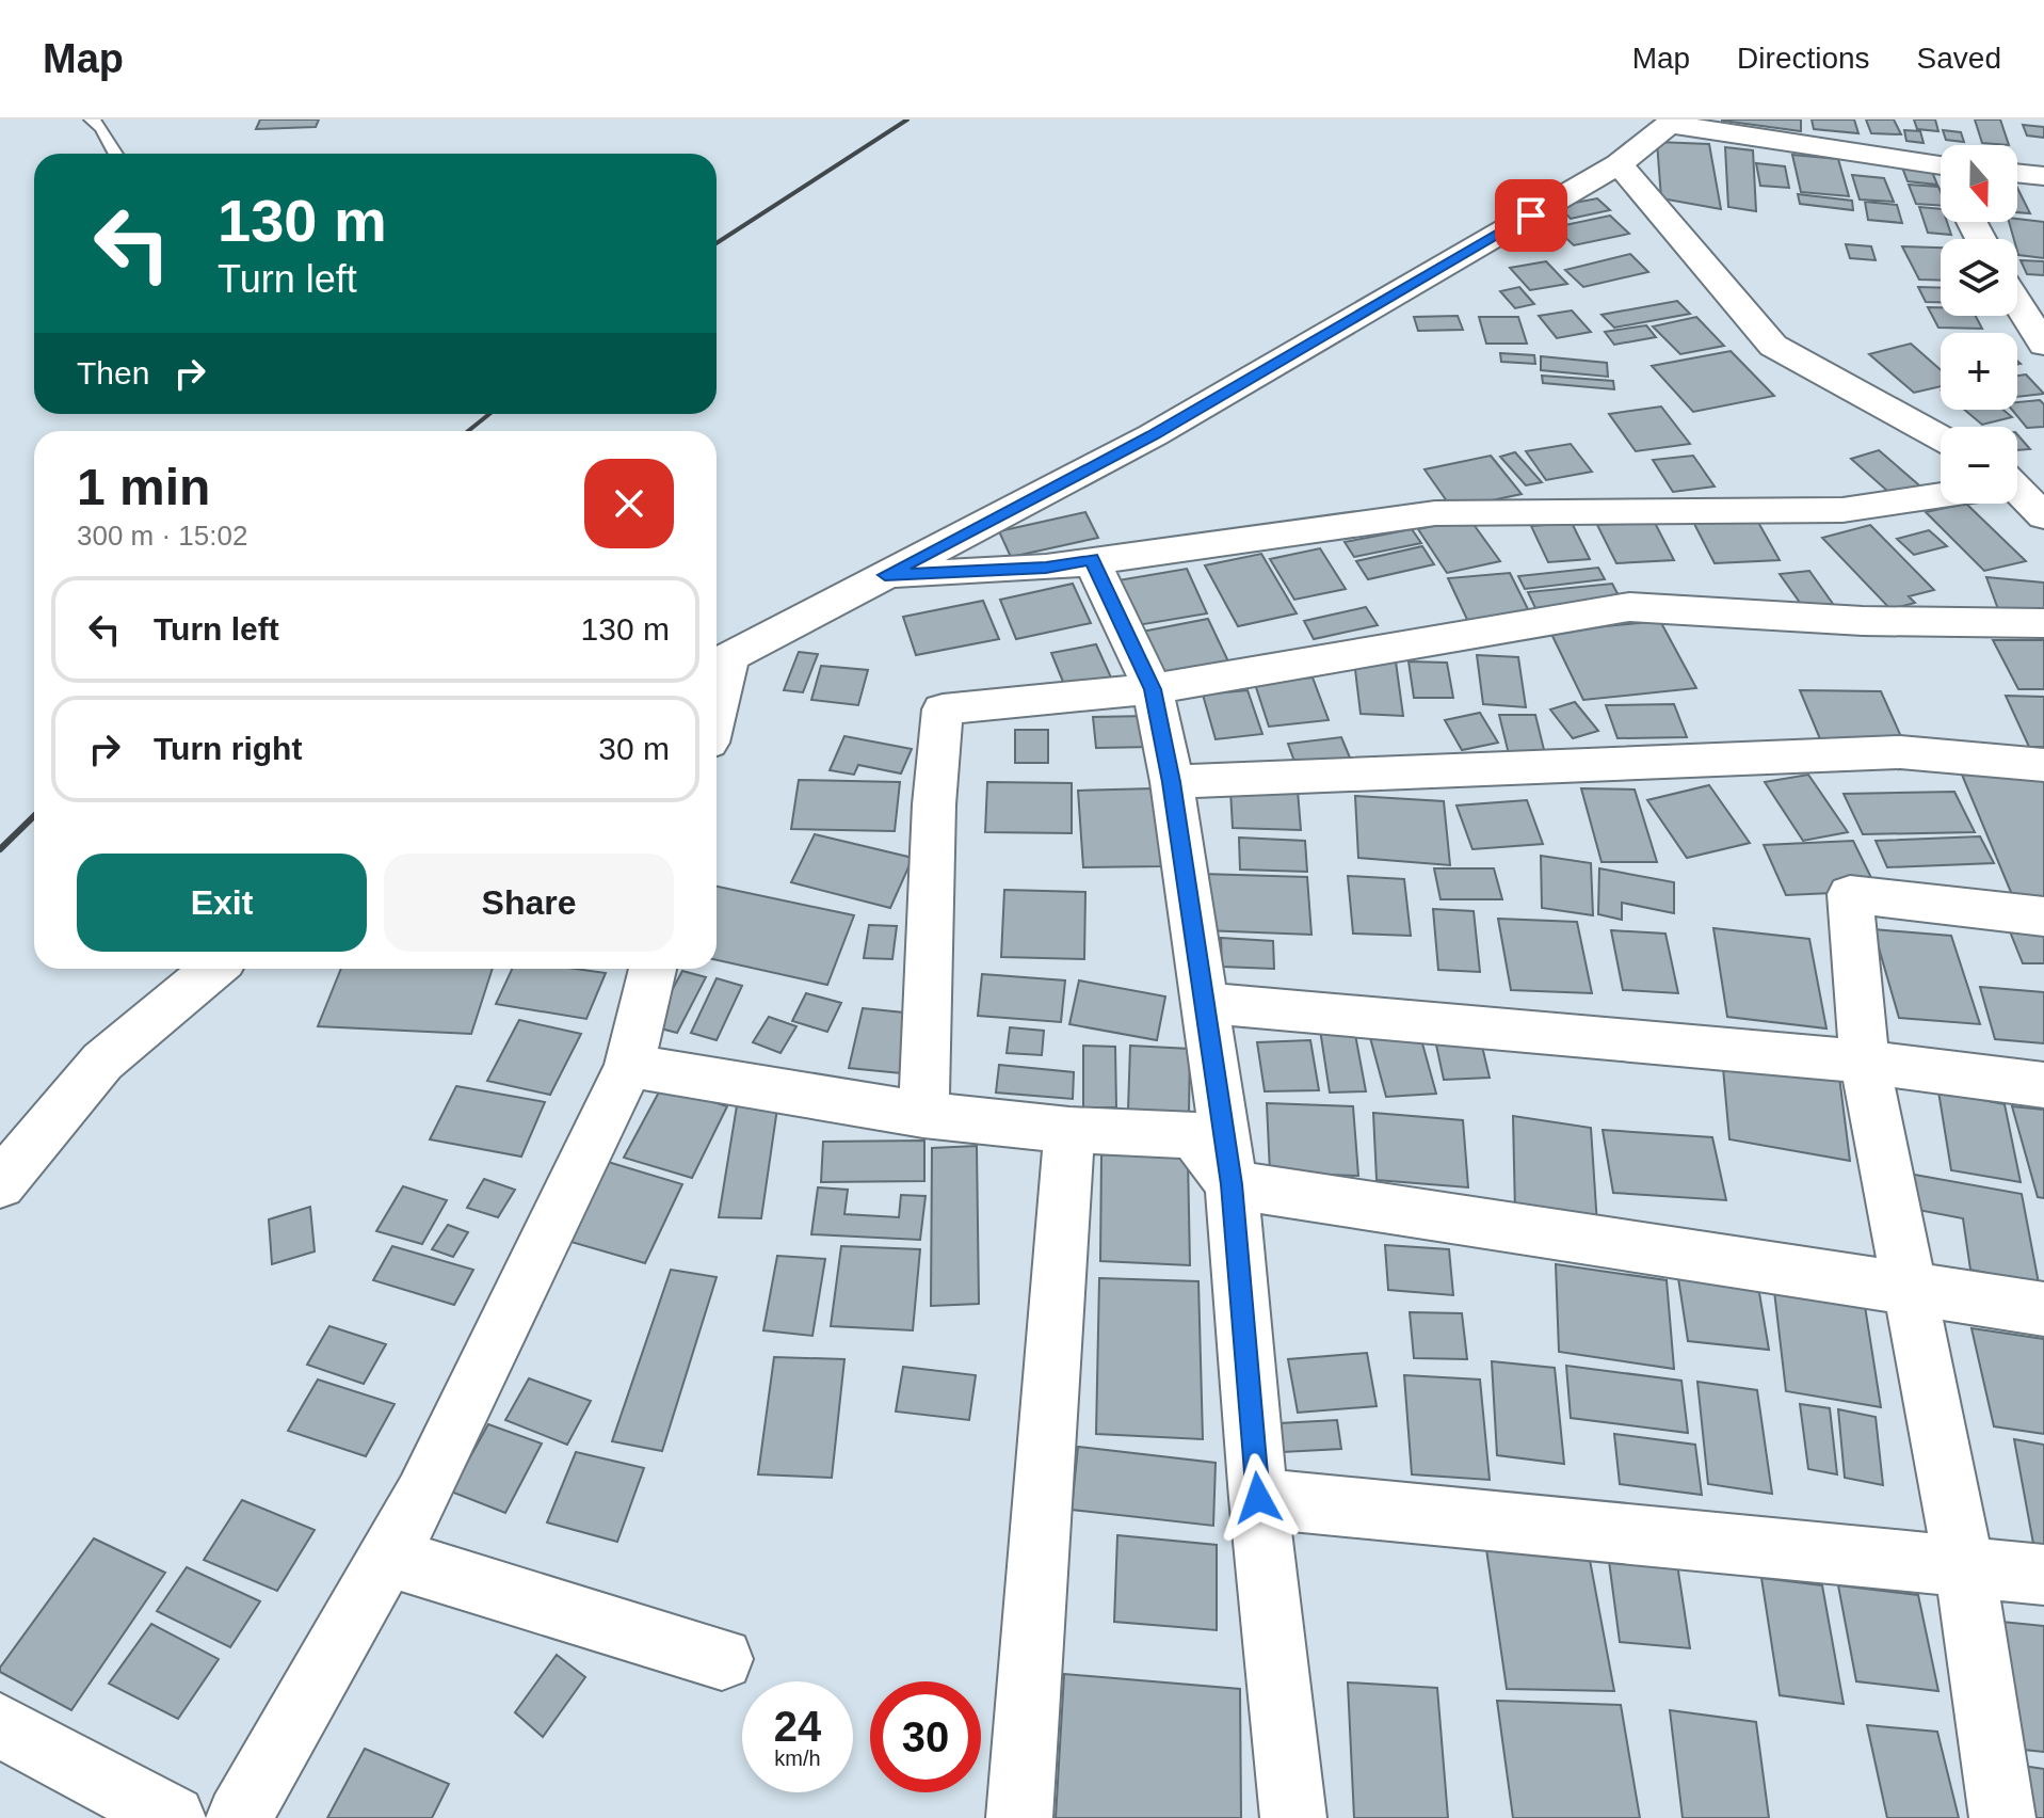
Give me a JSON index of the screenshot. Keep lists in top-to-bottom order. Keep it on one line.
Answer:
{"north":"bottom","page":{"header":"Map","nav":["Map","Directions","Saved"],"map_buttons":["+","−"],"turn":["130 m","Turn left"],"then":"Then","heading":["1 min","300 m · 15:02"],"list":[{"name":"Turn left","value":"130 m"},{"name":"Turn right","value":"30 m"}],"buttons":["Exit","Share"],"speed":"24 km/h","limit":"30"}}
